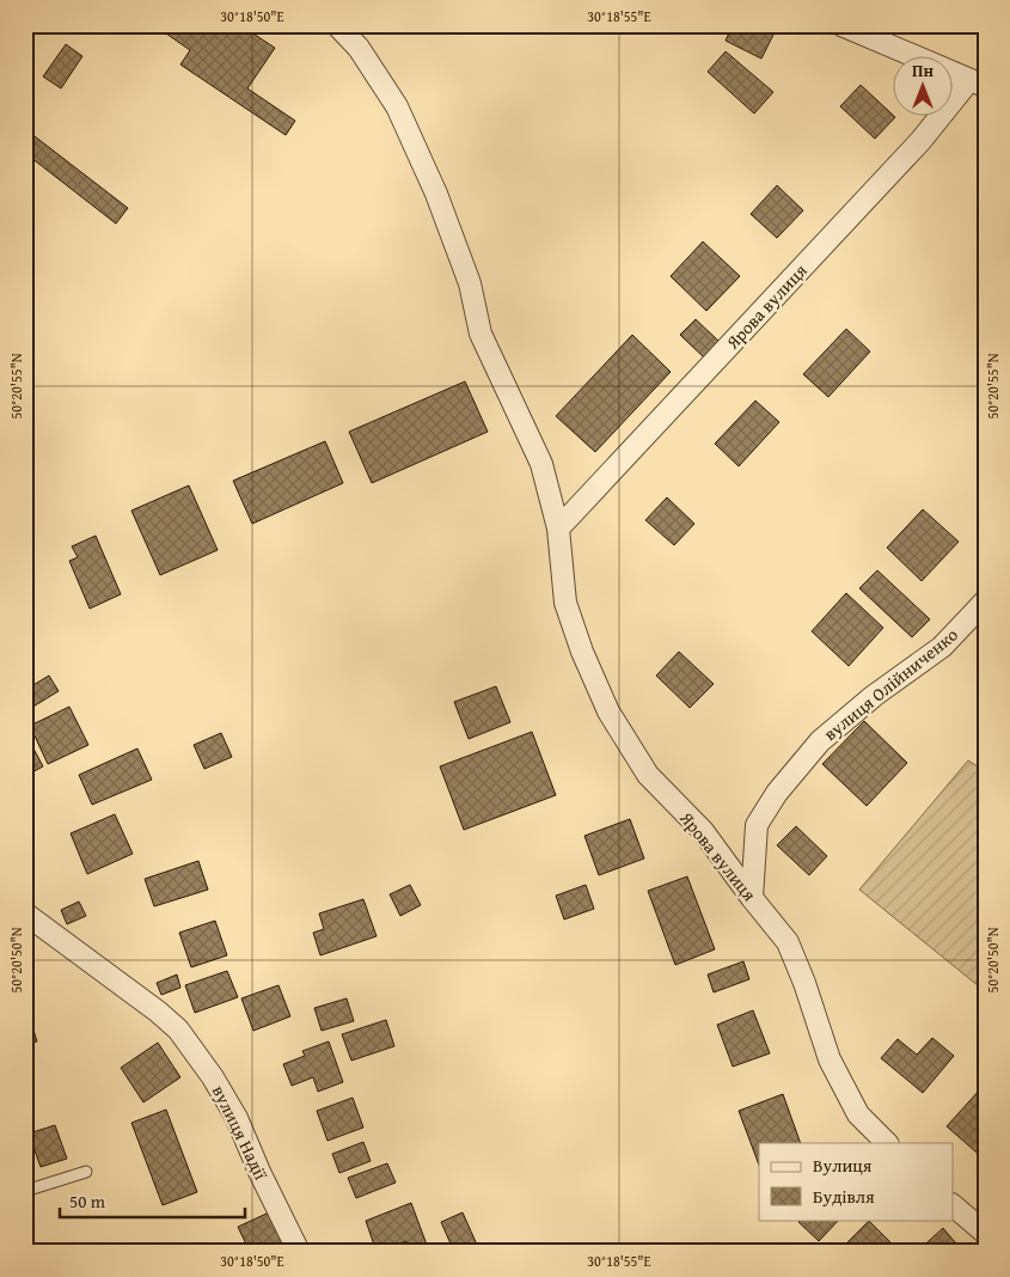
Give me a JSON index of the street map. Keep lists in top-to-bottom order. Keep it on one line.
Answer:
{"streets":{"street":["Ярова вулиця","вулиця Олійниченко","вулиця Надії"]},"crossings":[["Ярова вулиця","вулиця Олійниченко"]],"legend":["Вулиця","Будівля"],"scale_bar":"50 m","north":"top","coordinates":["30°18'50\"E","30°18'55\"E","50°20'55\"N","50°20'50\"N"]}
